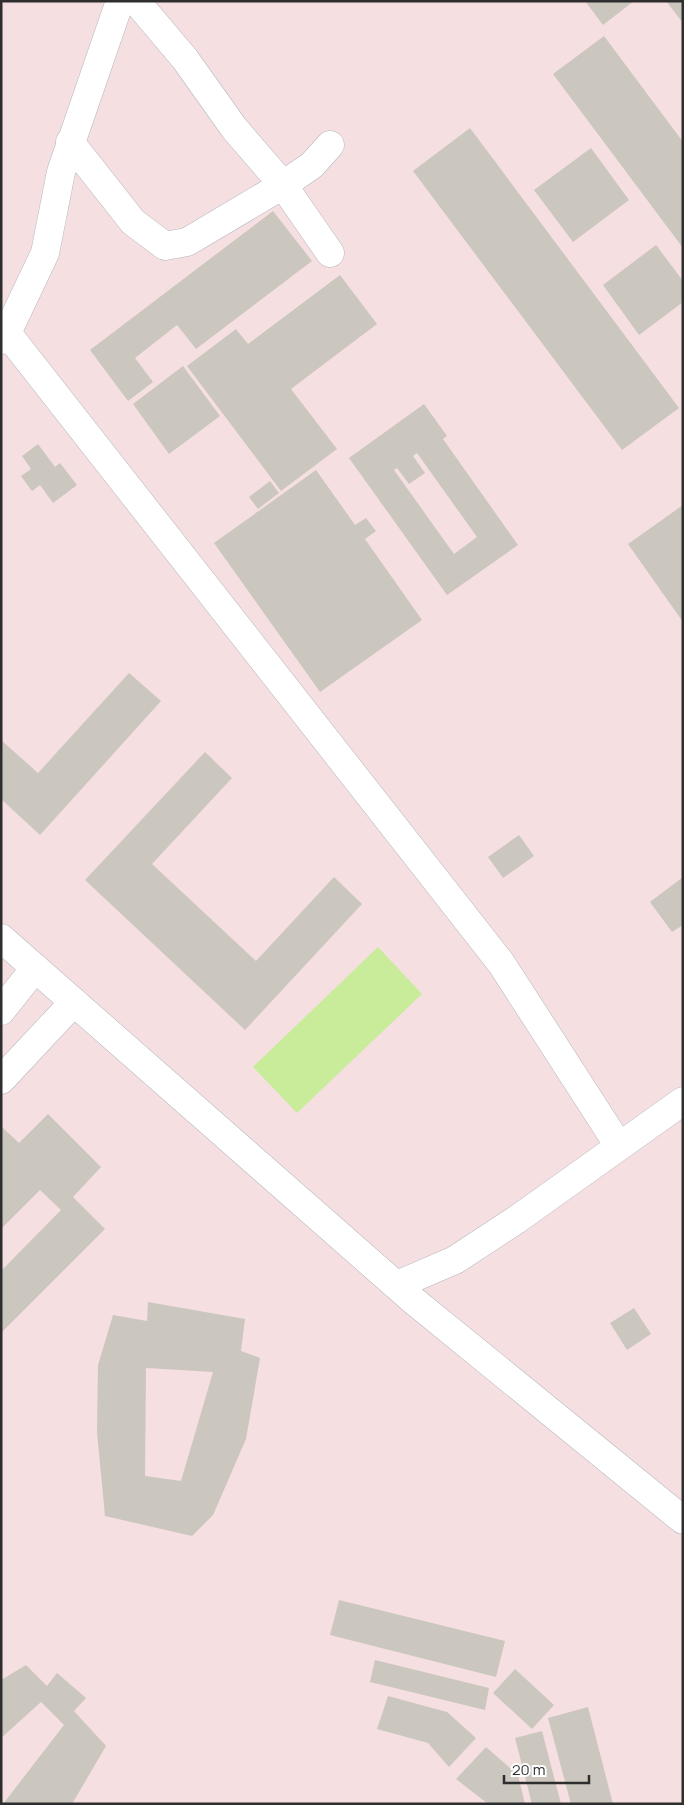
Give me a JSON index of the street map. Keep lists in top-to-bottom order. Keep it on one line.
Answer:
{"scale_bar":"20 m"}
